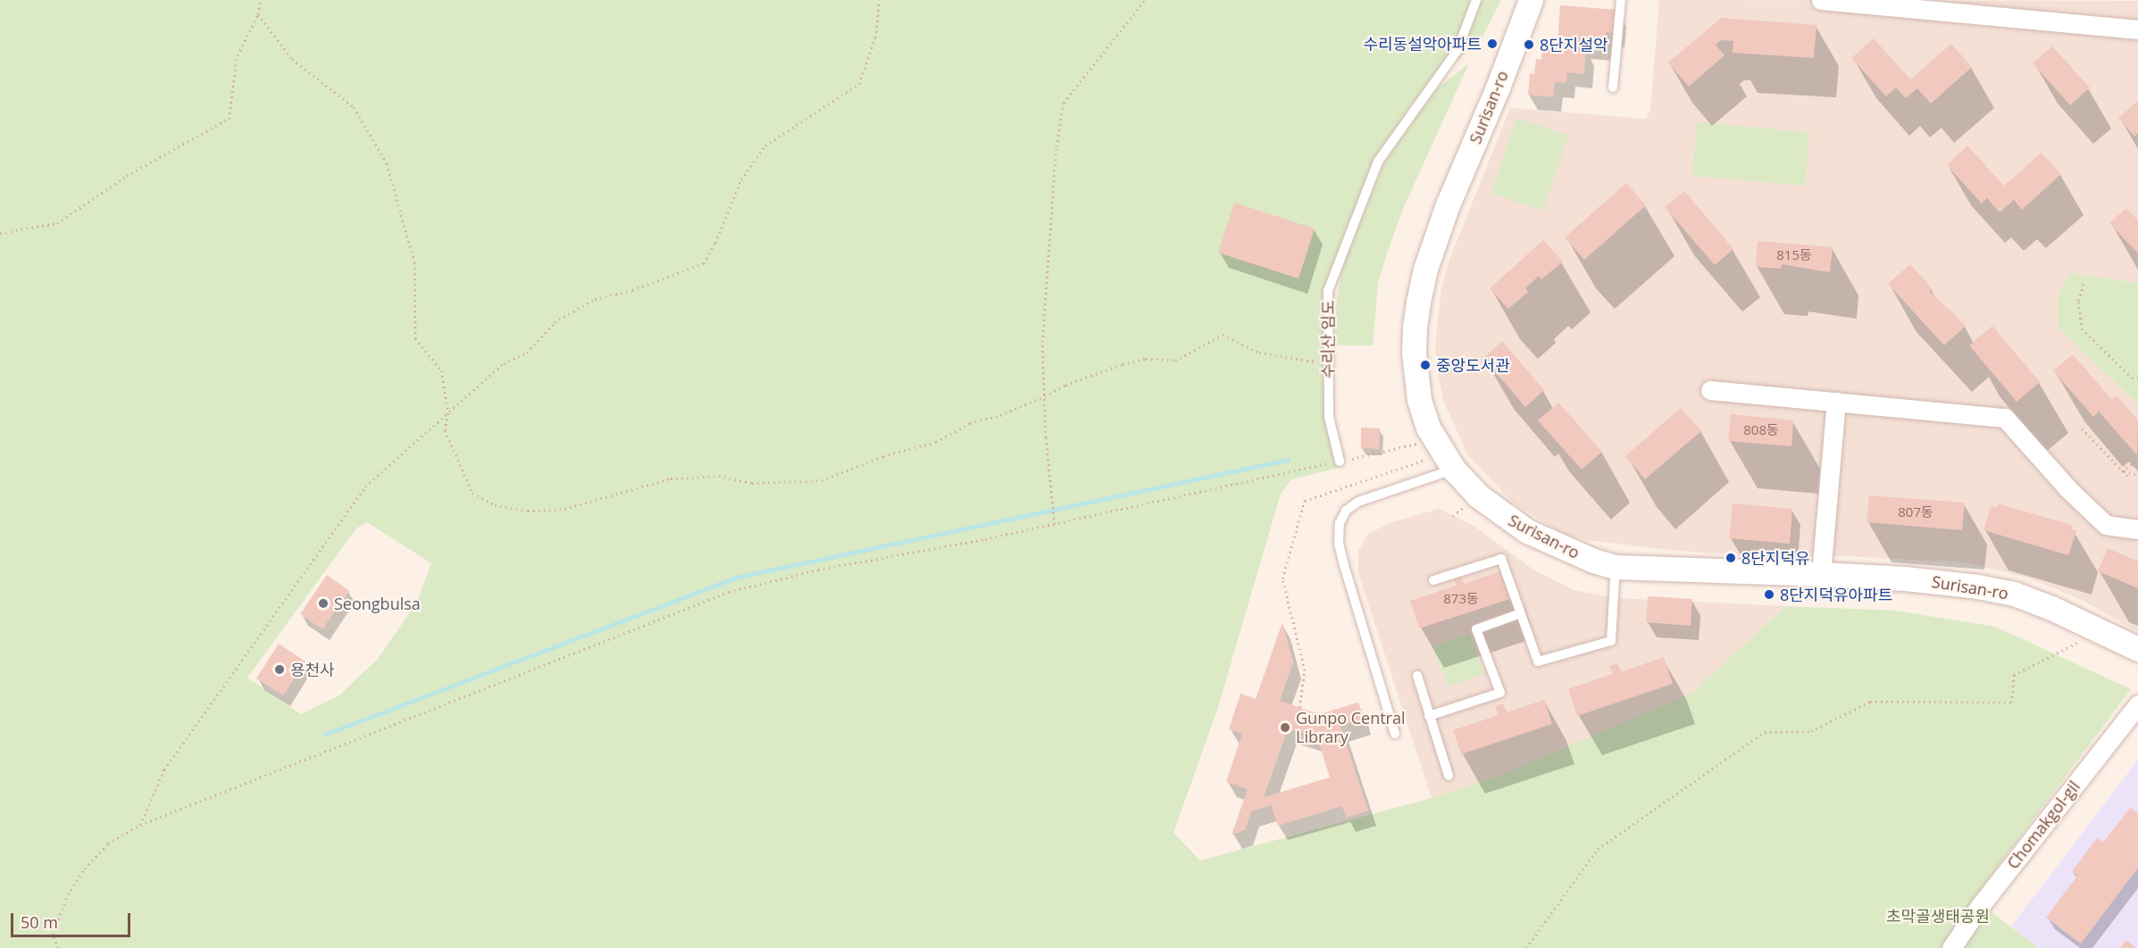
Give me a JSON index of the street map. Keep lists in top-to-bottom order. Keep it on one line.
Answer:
{"streets":{"street":["Surisan-ro","Chomakgol-gil"],"lane":["수리산 임도"]},"parks":["초막골생태공원"],"places":["수리동설악아파트","8단지설악","중앙도서관","8단지덕유","8단지덕유아파트","Seongbulsa","용천사","Gunpo Central Library"],"house_numbers":["815동","808동","807동","873동"],"scale_bar":"50 m"}
